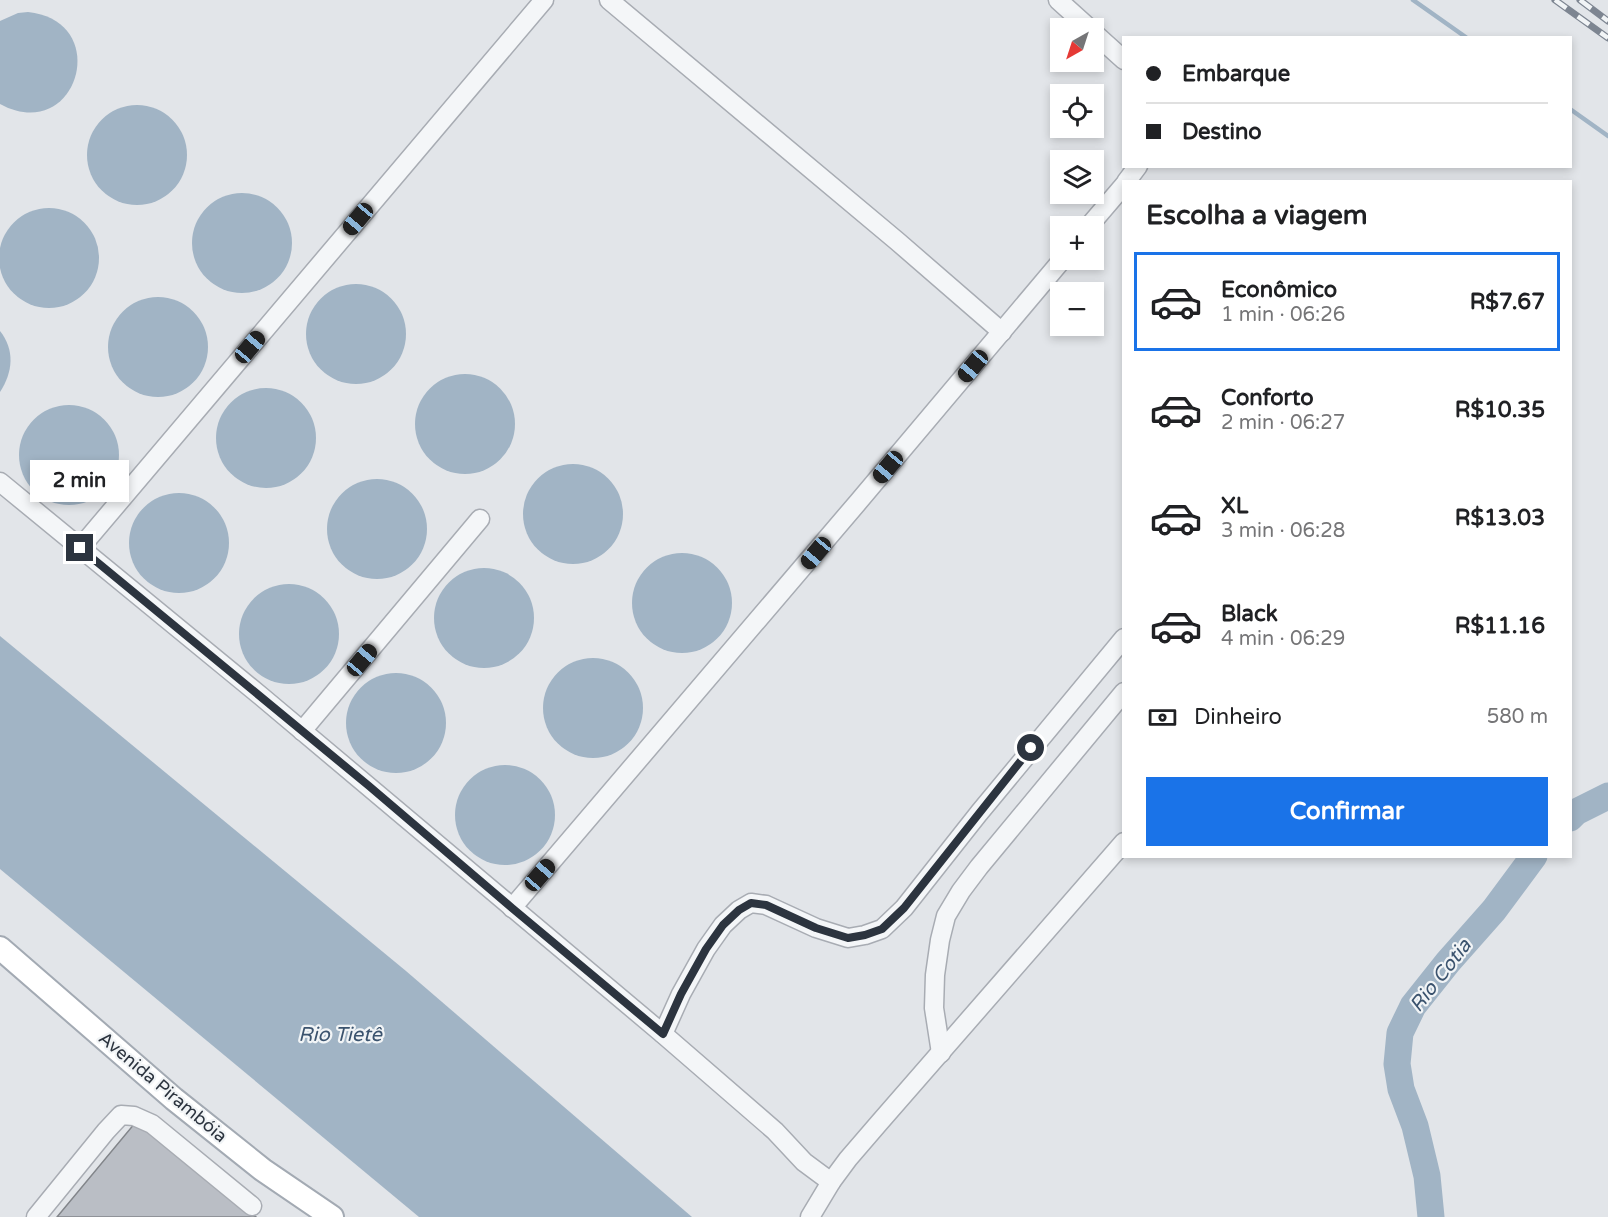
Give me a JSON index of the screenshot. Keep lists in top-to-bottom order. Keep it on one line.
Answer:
{"streets":{"main road":["Avenida Pirambóia"]},"water":["Rio Cotia","Rio Tietê"],"north":"bottom left","page":{"map_buttons":["+","−"],"banner":["Embarque","Destino"],"heading":"Escolha a viagem","list":[{"name":"Econômico","note":"1 min · 06:26","value":"R$7.67"},{"name":"Conforto","note":"2 min · 06:27","value":"R$10.35"},{"name":"XL","note":"3 min · 06:28","value":"R$13.03"},{"name":"Black","note":"4 min · 06:29","value":"R$11.16"}],"bubble":"2 min","pay":["Dinheiro","580 m"],"buttons":"Confirmar"}}
